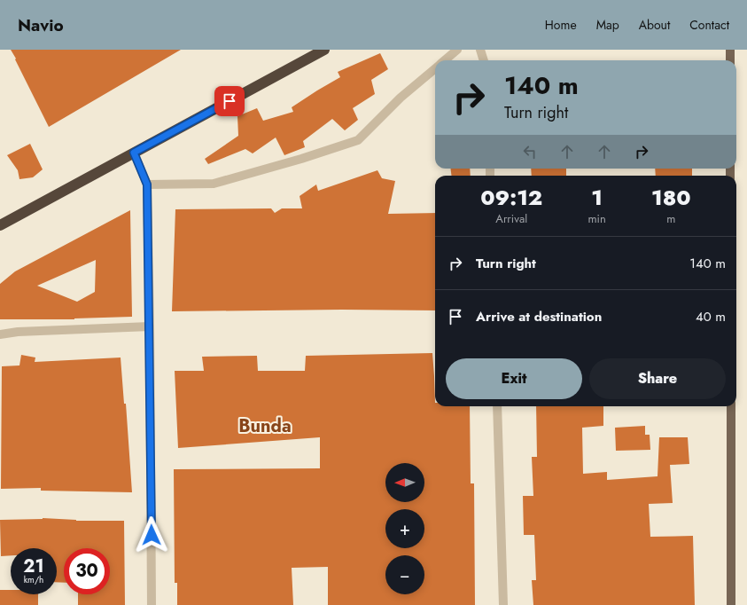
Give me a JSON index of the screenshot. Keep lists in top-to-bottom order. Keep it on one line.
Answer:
{"districts":["Bunda"],"north":"left","page":{"header":"Navio","nav":["Home","Map","About","Contact"],"turn":["140 m","Turn right"],"eta":["09:12","Arrival","1","min","180","m"],"list":[{"name":"Turn right","value":"140 m"},{"name":"Arrive at destination","value":"40 m"}],"buttons":["Exit","Share"],"map_buttons":["+","−"],"speed":"21 km/h","limit":"30"}}
